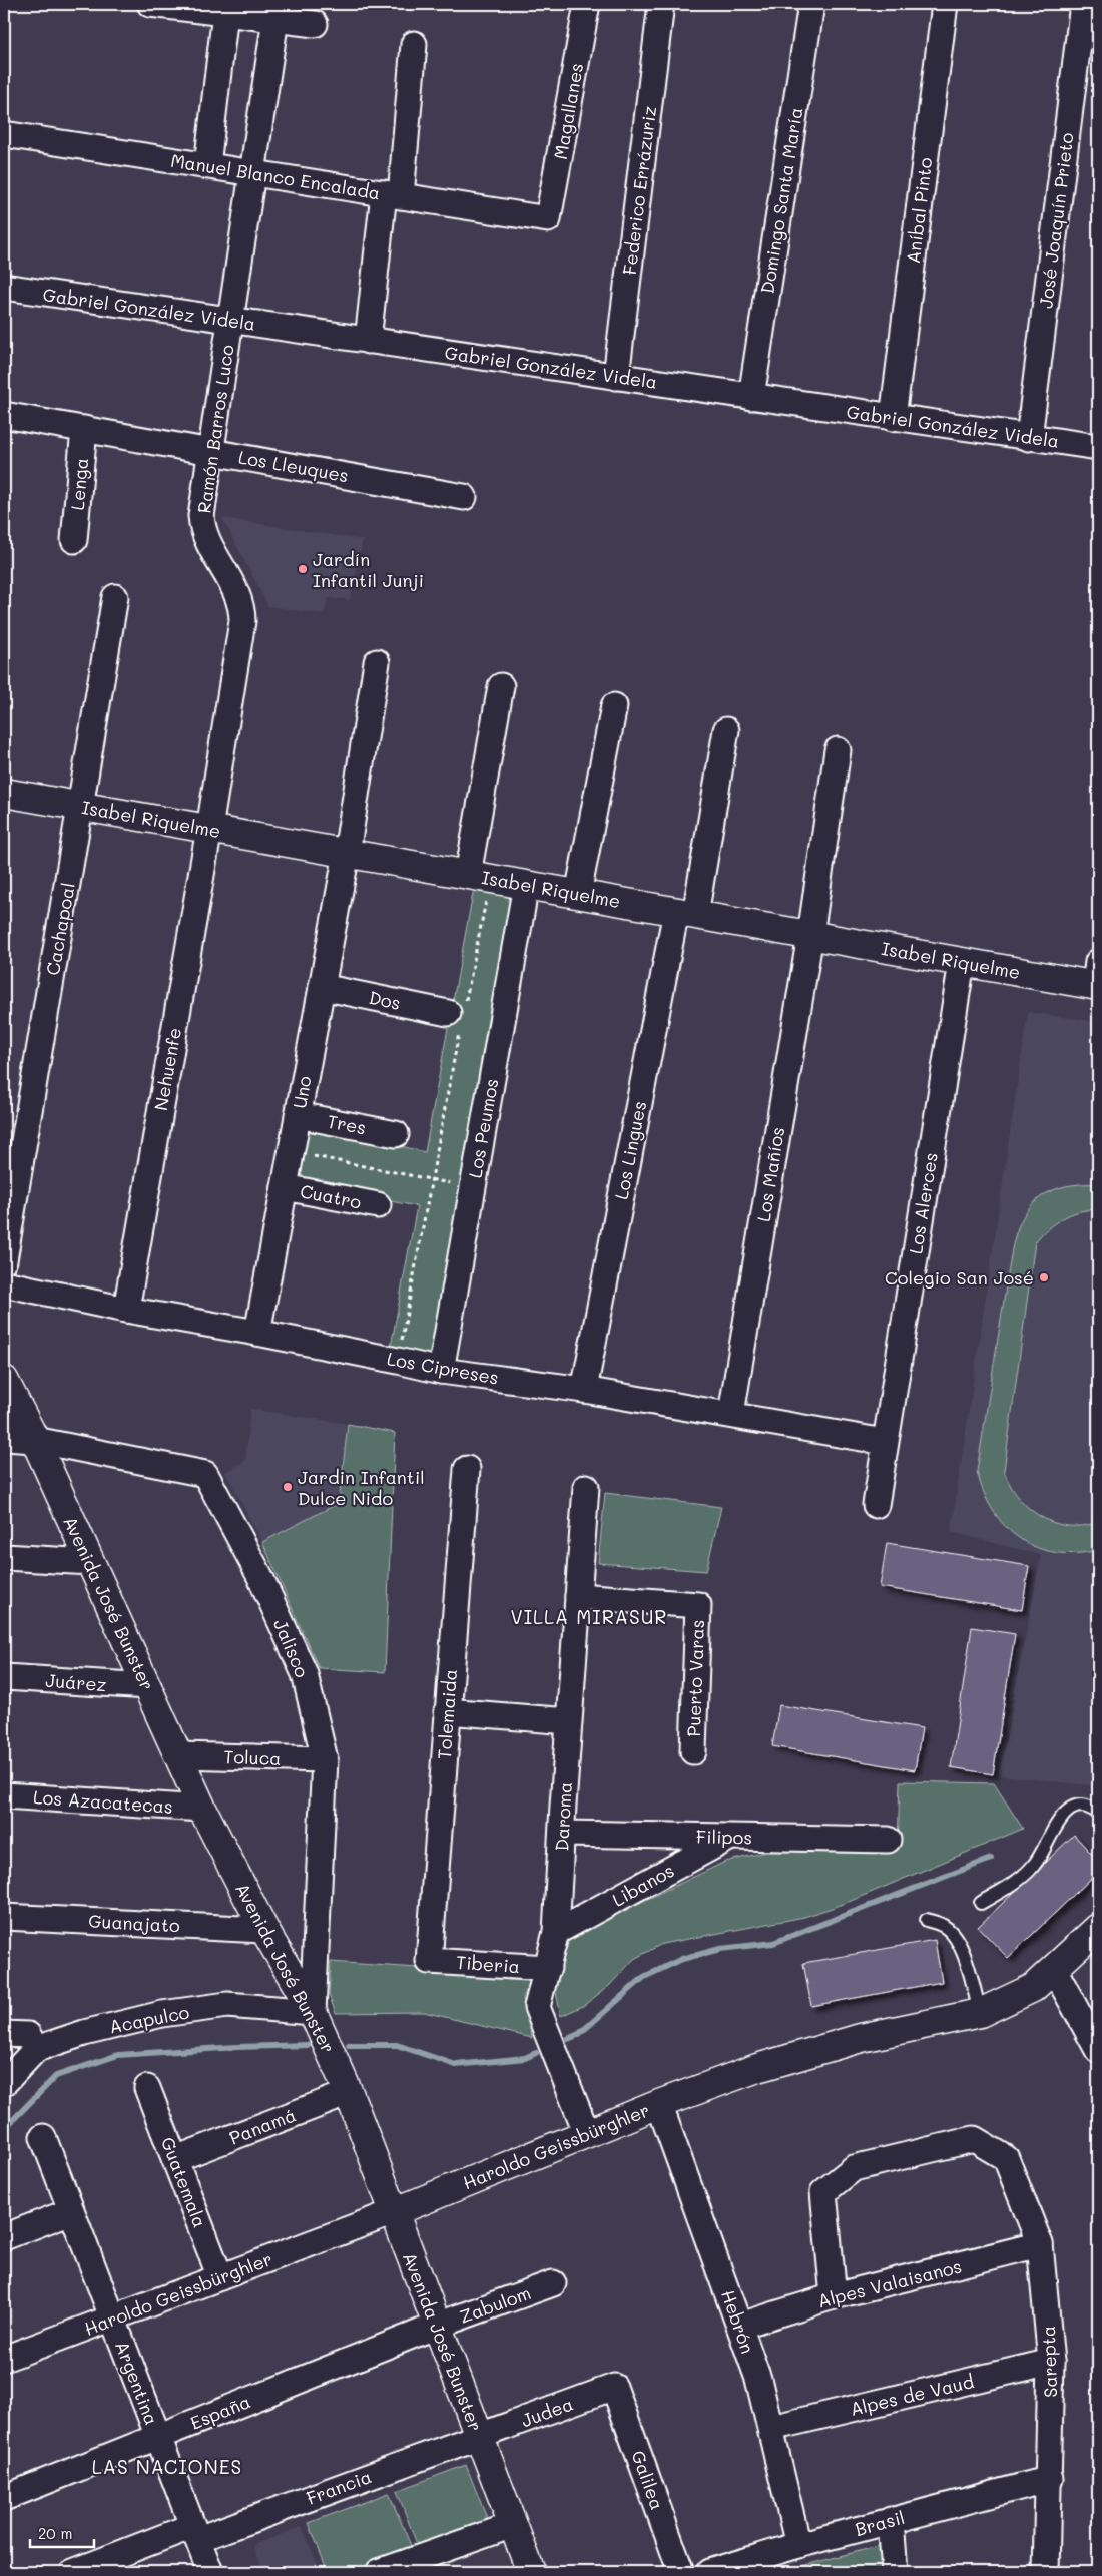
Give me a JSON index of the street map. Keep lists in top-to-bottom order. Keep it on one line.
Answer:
{"streets":{"street":["Magallanes","Manuel Blanco Encalada","Federico Errázuriz","Domingo Santa María","Aníbal Pinto","José Joaquín Prieto","Gabriel González Videla","Ramón Barros Luco","Los Lleuques","Lenga","Isabel Riquelme","Cachapoal","Dos","Nehuenfe","Uno","Tres","Los Peumos","Los Lingues","Los Mañíos","Cuatro","Los Alerces","Los Cipreses","Avenida José Bunster","Jalisco","Puerto Varas","Juárez","Tolemaida","Toluca","Los Azacatecas","Daroma","Filipos","Libanos","Guanajato","Tiberia","Acapulco","Panamá","Haroldo Geissbürghler","Guatemala","Alpes Valaisanos","Zabulom","Hebrón","Sarepta","Argentina","Alpes de Vaud","España","Judea","Galilea","Francia","Brasil"]},"crossings":[["Magallanes","Manuel Blanco Encalada"],["Manuel Blanco Encalada","Ramón Barros Luco"],["Federico Errázuriz","Gabriel González Videla"],["Domingo Santa María","Gabriel González Videla"],["Aníbal Pinto","Gabriel González Videla"],["José Joaquín Prieto","Gabriel González Videla"],["Gabriel González Videla","Ramón Barros Luco"],["Ramón Barros Luco","Los Lleuques"],["Ramón Barros Luco","Isabel Riquelme"],["Ramón Barros Luco","Nehuenfe"],["Los Lleuques","Lenga"],["Isabel Riquelme","Cachapoal"],["Isabel Riquelme","Nehuenfe"],["Isabel Riquelme","Uno"],["Isabel Riquelme","Los Peumos"],["Isabel Riquelme","Los Lingues"],["Isabel Riquelme","Los Mañíos"],["Isabel Riquelme","Los Alerces"],["Dos","Uno"],["Nehuenfe","Los Cipreses"],["Uno","Tres"],["Uno","Cuatro"],["Uno","Los Cipreses"],["Los Peumos","Los Cipreses"],["Los Lingues","Los Cipreses"],["Los Mañíos","Los Cipreses"],["Los Alerces","Los Cipreses"],["Avenida José Bunster","Jalisco"],["Avenida José Bunster","Juárez"],["Avenida José Bunster","Toluca"],["Avenida José Bunster","Los Azacatecas"],["Avenida José Bunster","Guanajato"],["Avenida José Bunster","Acapulco"],["Avenida José Bunster","Panamá"],["Avenida José Bunster","Haroldo Geissbürghler"],["Avenida José Bunster","Zabulom"],["Avenida José Bunster","España"],["Avenida José Bunster","Judea"],["Avenida José Bunster","Francia"],["Jalisco","Toluca"],["Jalisco","Acapulco"],["Puerto Varas","Daroma"],["Tolemaida","Tiberia"],["Daroma","Filipos"],["Daroma","Libanos"],["Daroma","Tiberia"],["Daroma","Haroldo Geissbürghler"],["Filipos","Libanos"],["Panamá","Guatemala"],["Haroldo Geissbürghler","Guatemala"],["Haroldo Geissbürghler","Hebrón"],["Haroldo Geissbürghler","Argentina"],["Alpes Valaisanos","Hebrón"],["Alpes Valaisanos","Sarepta"],["Zabulom","España"],["Hebrón","Alpes de Vaud"],["Hebrón","Brasil"],["Sarepta","Alpes de Vaud"],["Sarepta","Brasil"],["Argentina","España"],["Argentina","Francia"],["Judea","Galilea"],["Judea","Francia"]],"districts":["VILLA MIRASUR","LAS NACIONES"],"places":["Jardín Infantil Junji","Colegio San José","Jardin Infantil Dulce Nido"],"scale_bar":"20 m"}
